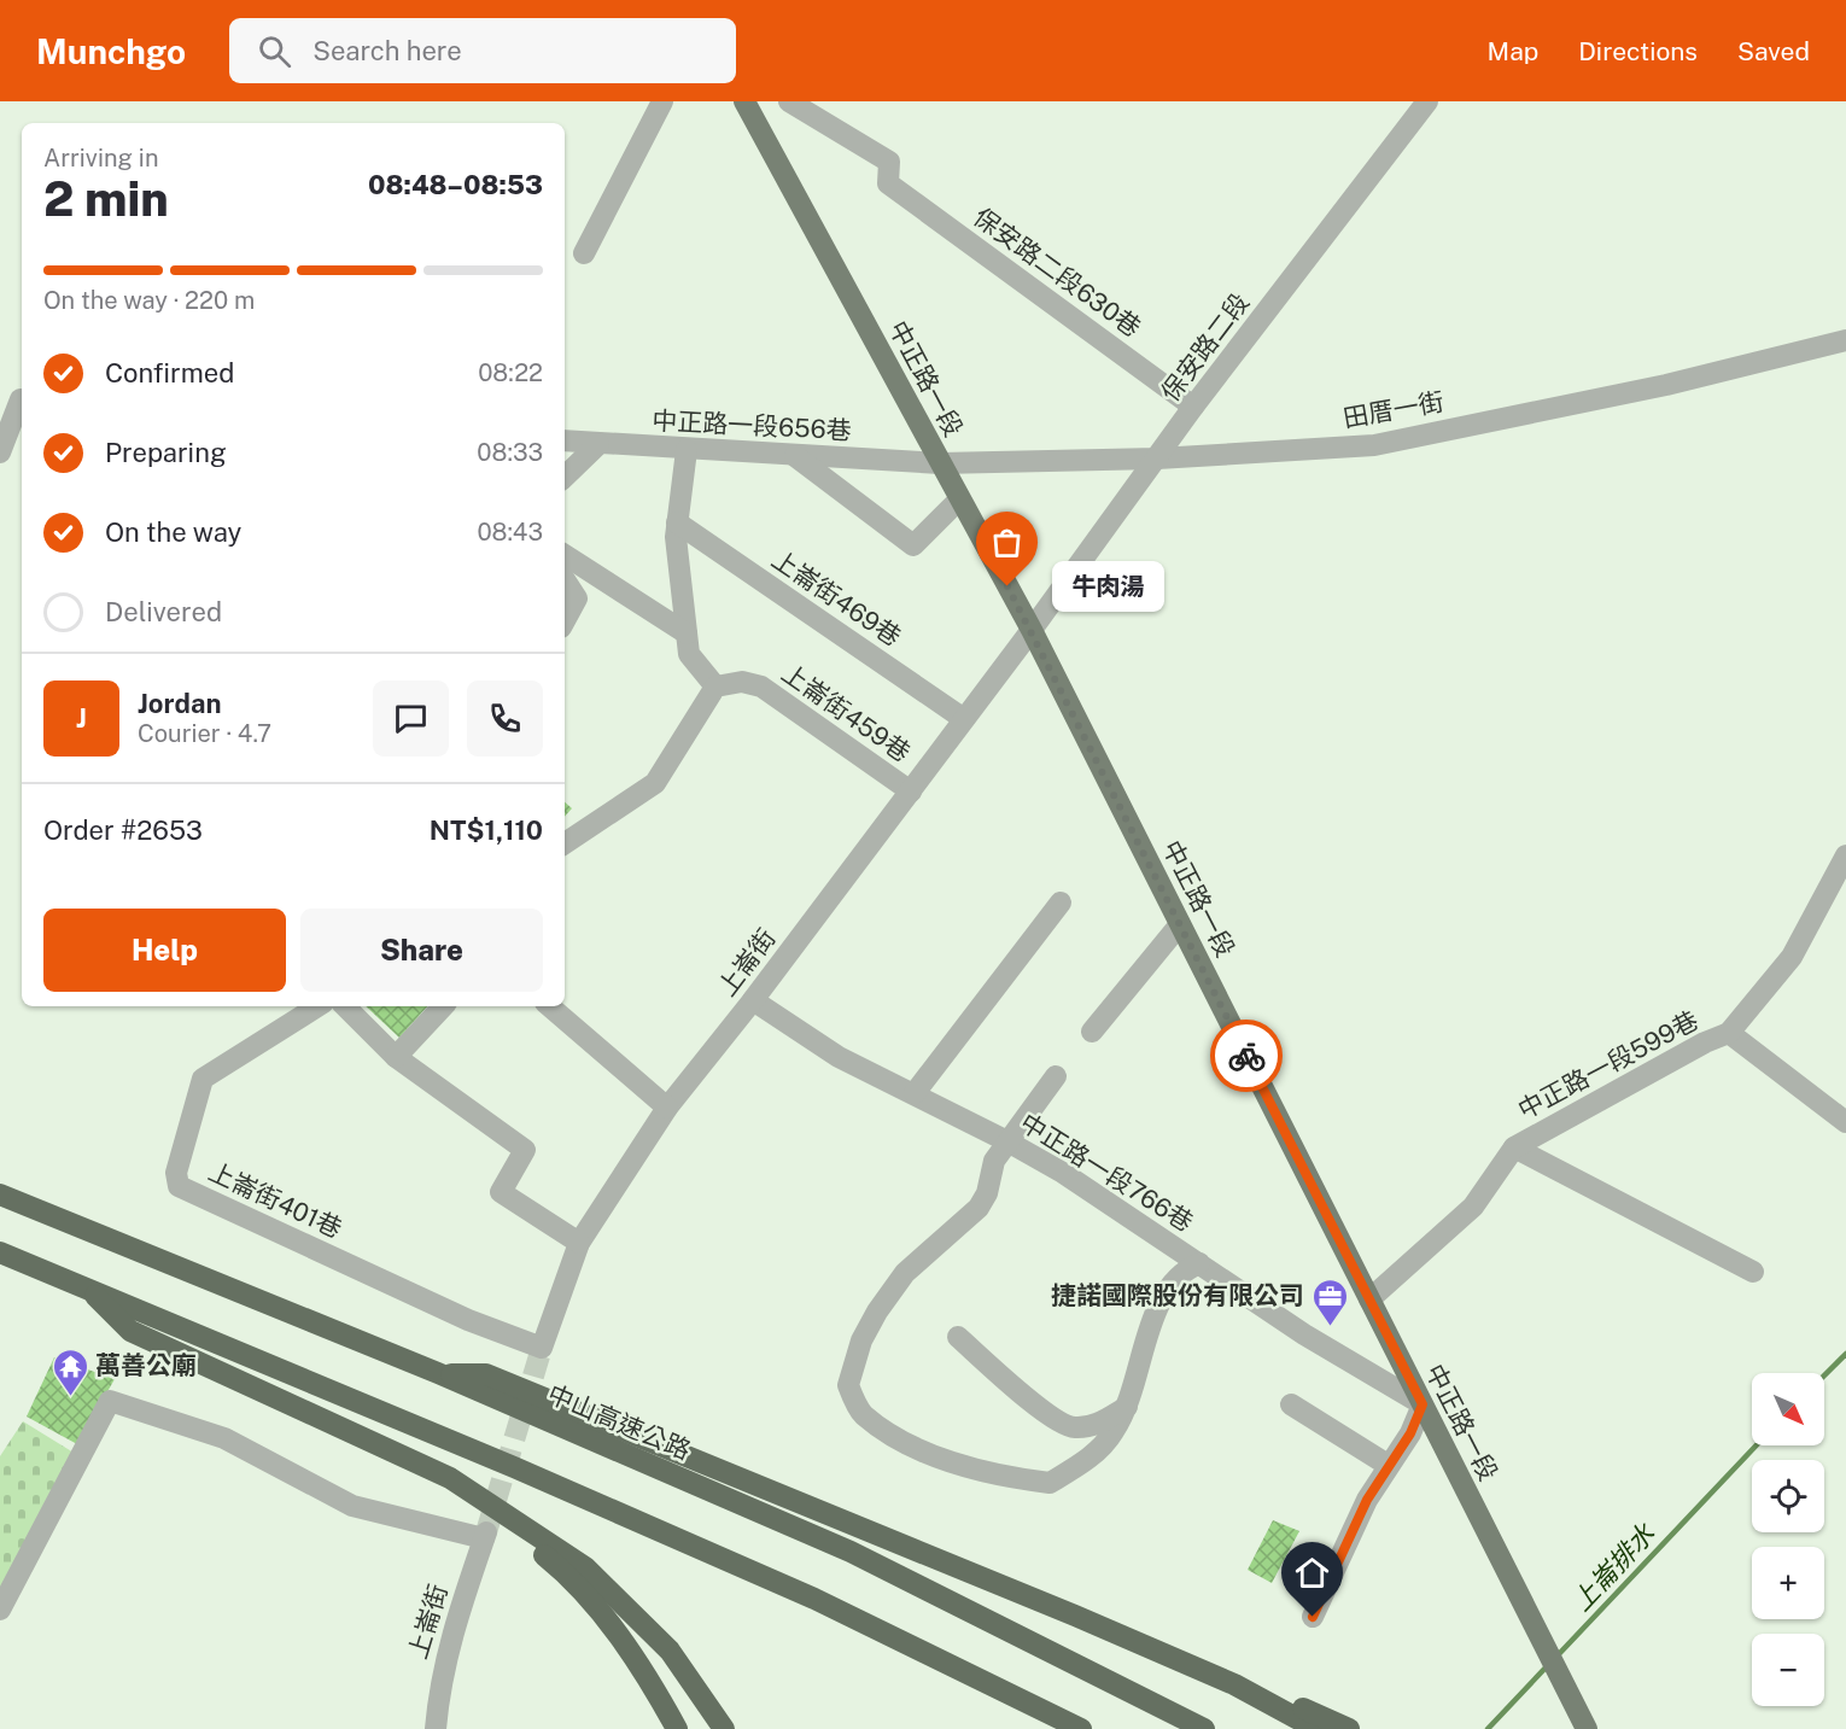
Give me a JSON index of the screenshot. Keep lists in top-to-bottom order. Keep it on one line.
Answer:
{"streets":{"highway":["中山高速公路"],"main road":["中正路一段"],"street":["保安路二段630巷","保安路二段","田厝一街","中正路一段656巷","上崙街469巷","上崙街459巷","上崙街","中正路一段599巷","中正路一段766巷","上崙街401巷"]},"crossings":[["保安路二段630巷","保安路二段"],["保安路二段","中正路一段"],["保安路二段","田厝一街"],["保安路二段","上崙街"],["中正路一段","田厝一街"],["中正路一段","中正路一段656巷"],["中正路一段","上崙街"],["中正路一段","中正路一段599巷"],["中正路一段","中正路一段766巷"],["田厝一街","中正路一段656巷"],["上崙街469巷","上崙街"],["上崙街459巷","上崙街"],["上崙街","中正路一段766巷"],["上崙街","上崙街401巷"]],"water":["上崙排水"],"places":{"other":["牛肉湯"],"office":["捷諾國際股份有限公司"],"temple":["萬善公廟"]},"north":"bottom right","page":{"header":"Munchgo","search":"Search here","nav":["Map","Directions","Saved"],"heading":["2 min","Arriving in","08:48–08:53"],"panel":["Jordan","Courier · 4.7","Order #2653","NT$1,110"],"bar":"On the way · 220 m","list":[["Confirmed","08:22"],["Preparing","08:33"],["On the way","08:43"],"Delivered"],"bubble":"牛肉湯","round":"J","buttons":["Help","Share"],"map_buttons":["+","−"]}}
